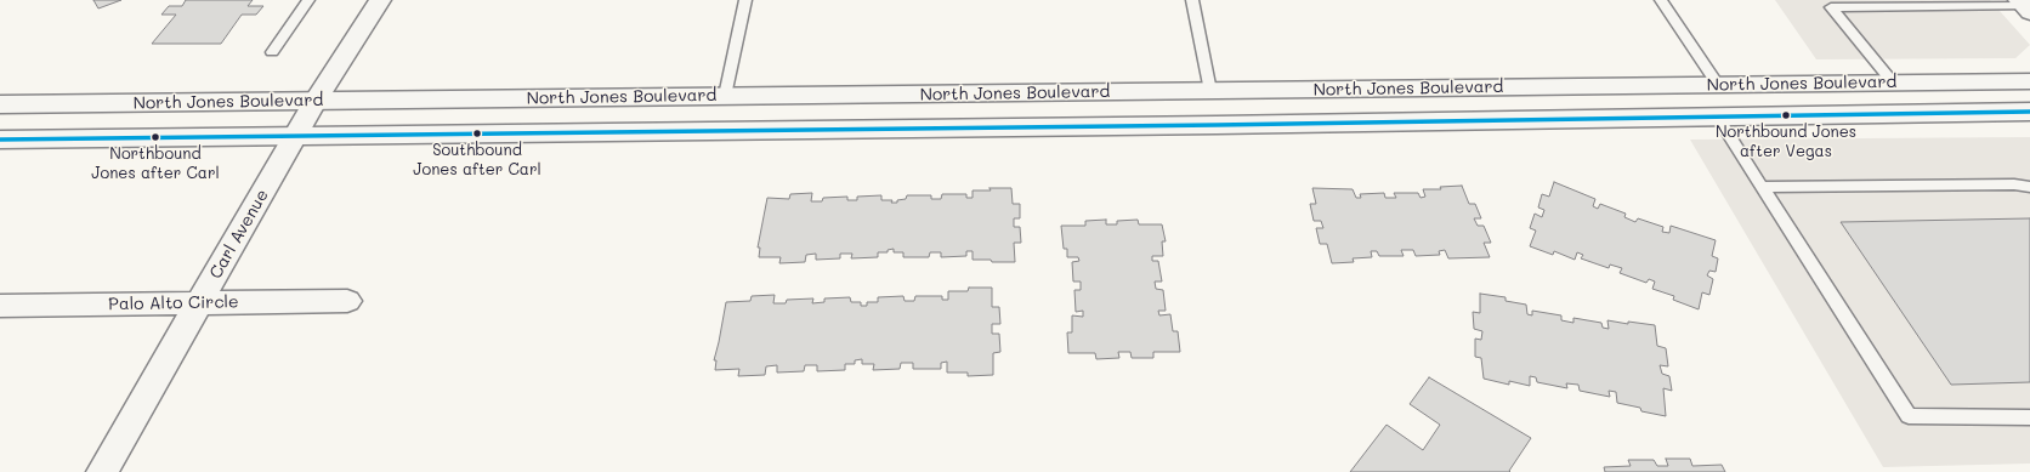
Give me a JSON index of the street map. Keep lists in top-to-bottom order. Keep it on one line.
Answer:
{"streets":{"main road":["North Jones Boulevard","Carl Avenue","Palo Alto Circle"]},"crossings":[["North Jones Boulevard","Carl Avenue"],["Carl Avenue","Palo Alto Circle"]],"places":["Northbound Jones after Vegas","Southbound Jones after Carl","Northbound Jones after Carl"]}
